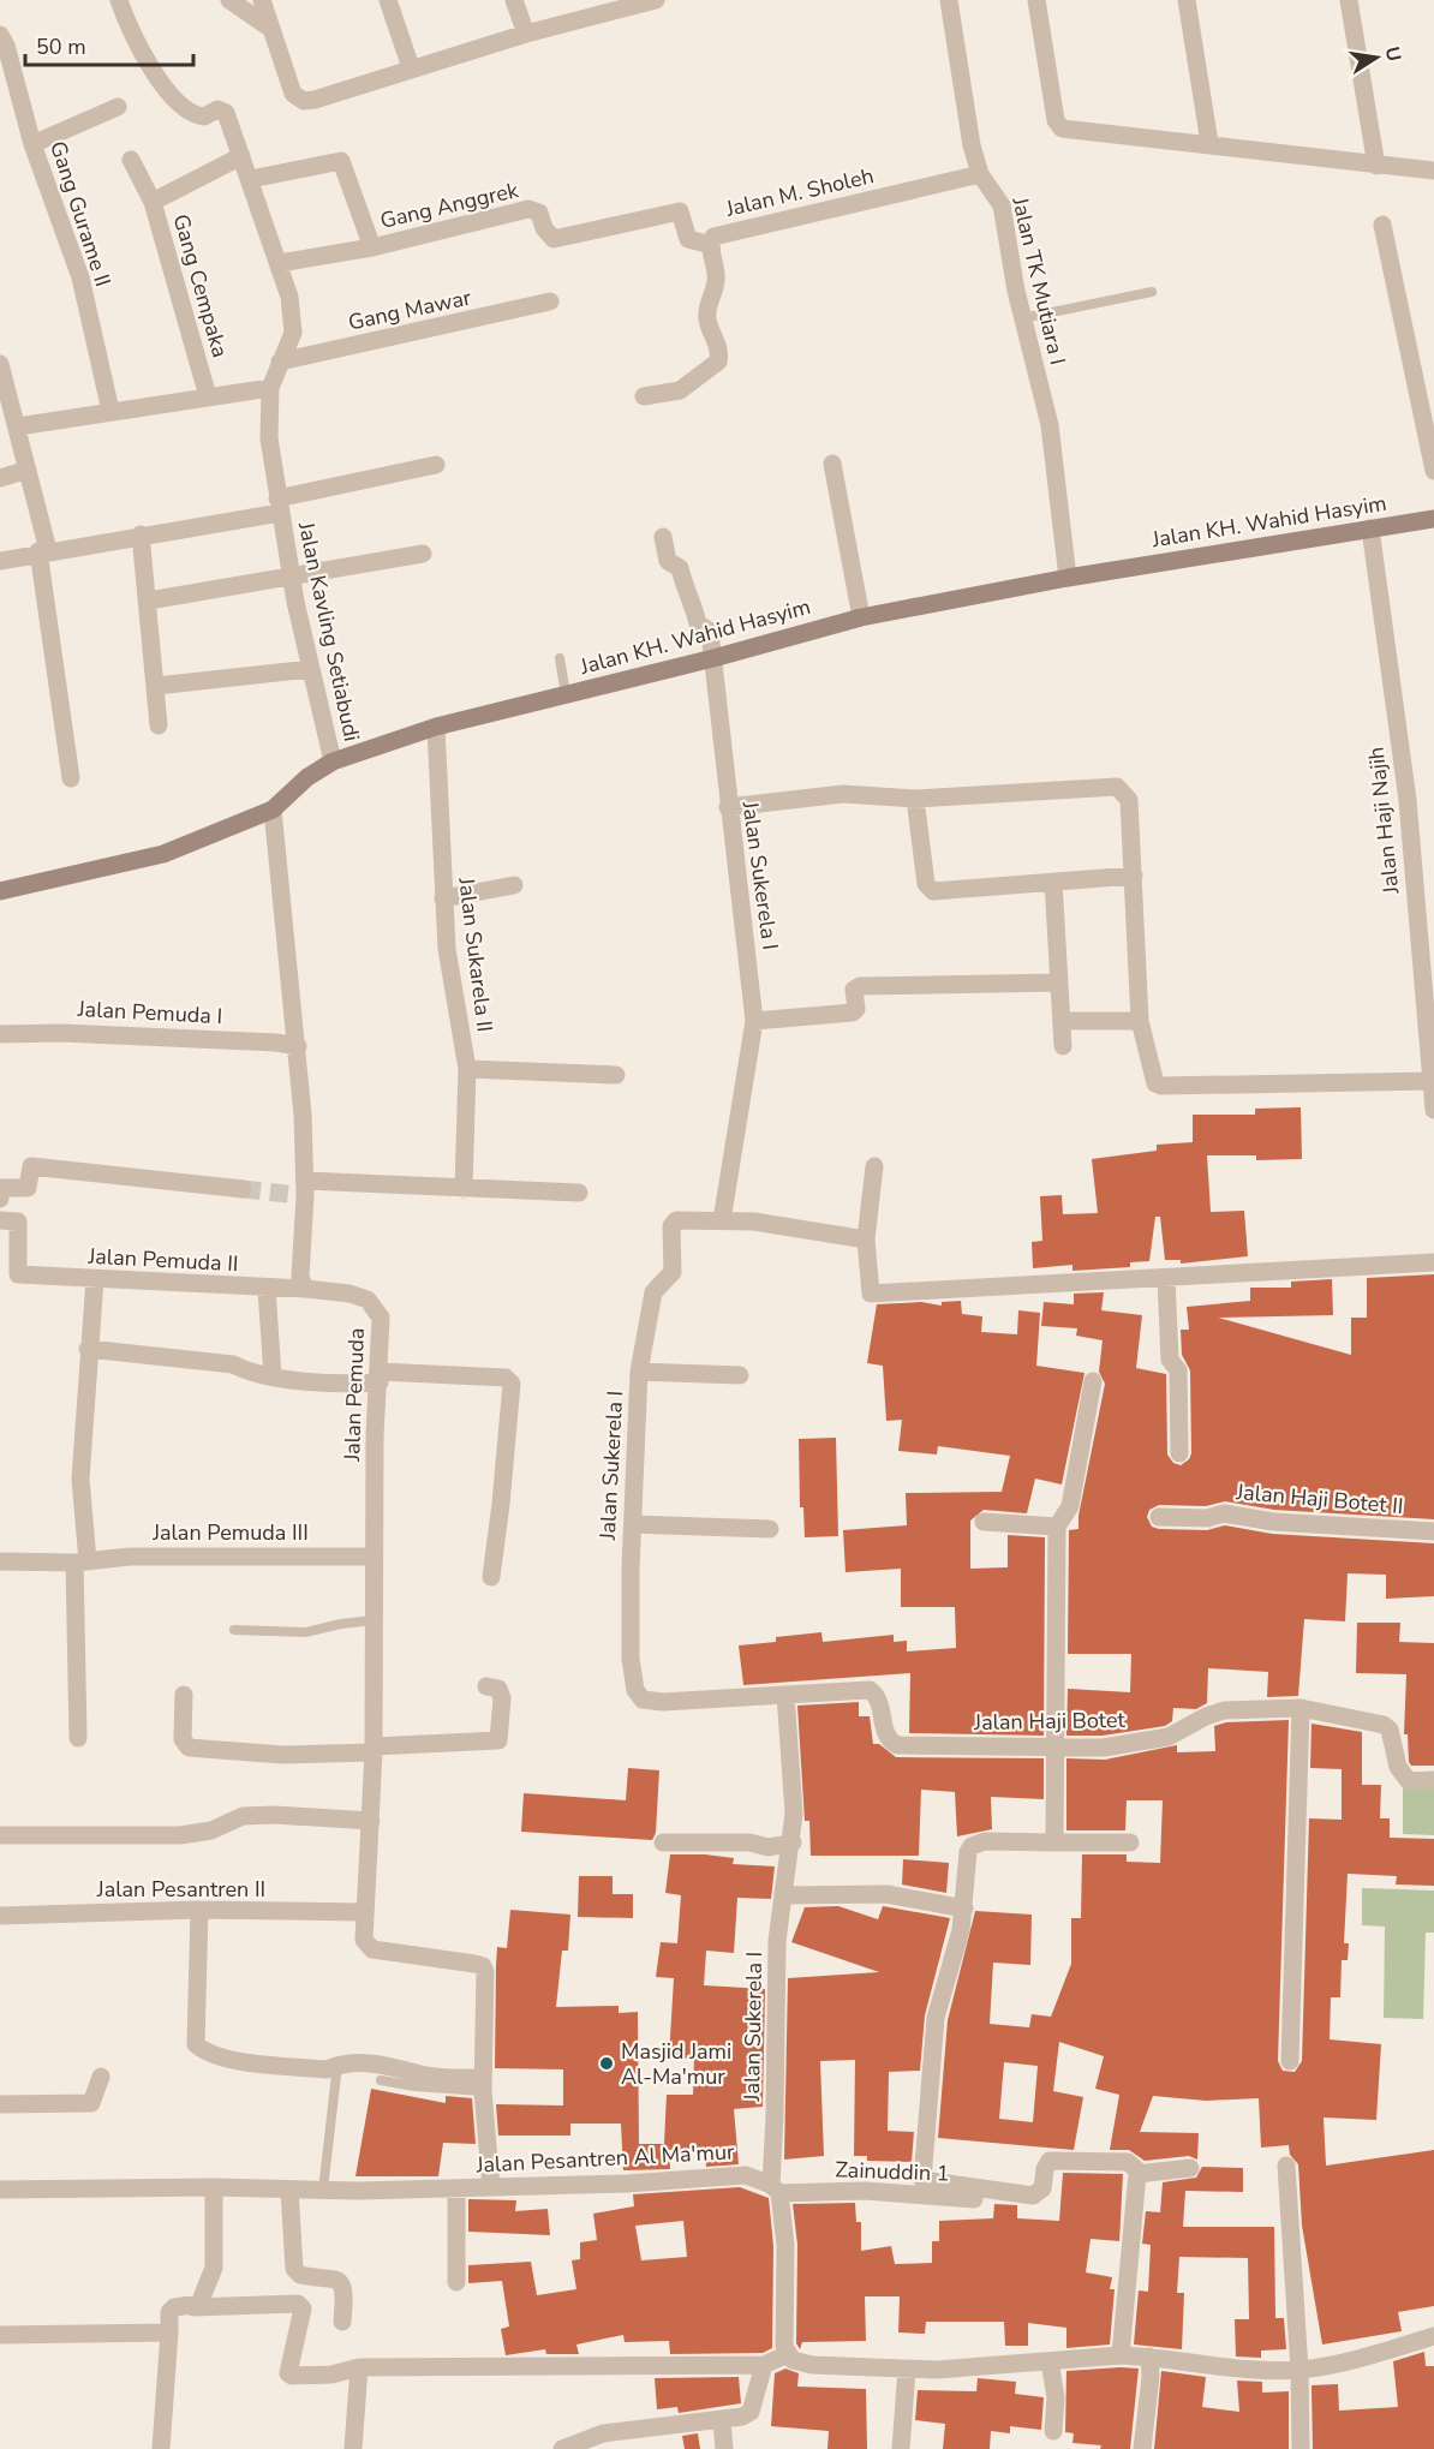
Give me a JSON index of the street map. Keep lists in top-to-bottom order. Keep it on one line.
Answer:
{"streets":{"street":["Jalan M. Sholeh","Gang Anggrek","Gang Gurame II","Jalan TK Mutiara I","Gang Cempaka","Gang Mawar","Jalan KH. Wahid Hasyim","Jalan Kavling Setiabudi","Jalan Haji Najih","Jalan Sukerela I","Jalan Sukarela II","Jalan Pemuda I","Jalan Pemuda II","Jalan Pemuda","Jalan Haji Botet II","Jalan Pemuda III","Jalan Haji Botet","Jalan Pesantren II","Jalan Pesantren Al Ma'mur","Zainuddin 1"]},"crossings":[["Jalan M. Sholeh","Gang Anggrek"],["Jalan M. Sholeh","Jalan TK Mutiara I"],["Gang Anggrek","Jalan Kavling Setiabudi"],["Jalan TK Mutiara I","Jalan KH. Wahid Hasyim"],["Gang Cempaka","Jalan Kavling Setiabudi"],["Gang Mawar","Jalan Kavling Setiabudi"],["Jalan KH. Wahid Hasyim","Jalan Kavling Setiabudi"],["Jalan KH. Wahid Hasyim","Jalan Haji Najih"],["Jalan KH. Wahid Hasyim","Jalan Sukerela I"],["Jalan KH. Wahid Hasyim","Jalan Sukarela II"],["Jalan Sukerela I","Jalan Haji Botet"],["Jalan Sukerela I","Jalan Pesantren Al Ma'mur"],["Jalan Sukerela I","Zainuddin 1"],["Jalan Pemuda II","Jalan Pemuda"],["Jalan Pemuda","Jalan Pemuda III"],["Jalan Pemuda","Jalan Pesantren II"],["Jalan Pesantren Al Ma'mur","Zainuddin 1"]],"places":["Masjid Jami Al-Ma'mur"],"scale_bar":"50 m","north":"right"}
